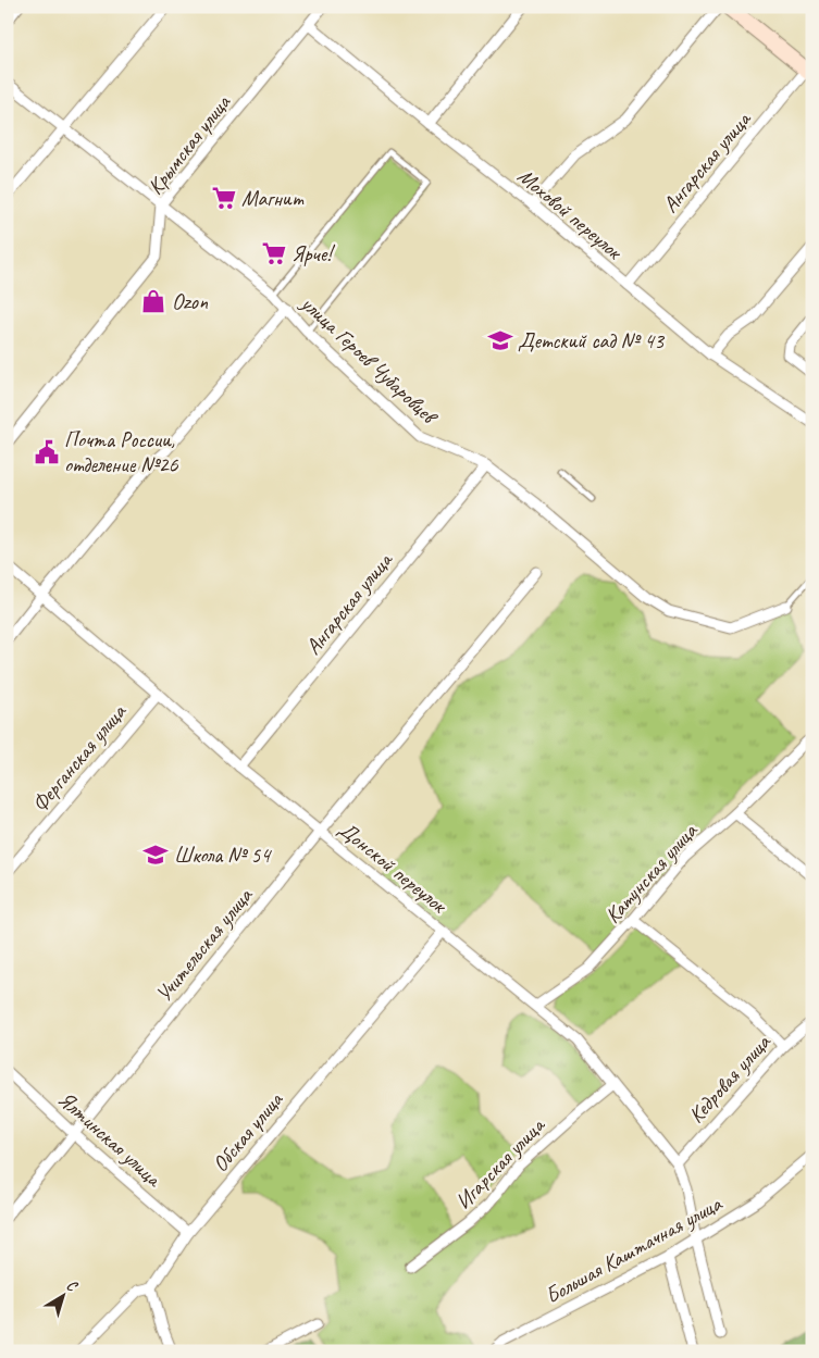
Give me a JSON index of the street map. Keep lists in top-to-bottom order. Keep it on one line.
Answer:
{"streets":{"street":["Крымская улица","Ангарская улица","Моховой переулок","улица Героев Чубаровцев","Ферганская улица","Донской переулок","Катунская улица","Учительская улица","Кедровая улица","Обская улица","Ялтинская улица","Игарская улица","Большая Каштачная улица"]},"crossings":[["Крымская улица","Моховой переулок"],["Крымская улица","улица Героев Чубаровцев"],["Ангарская улица","Моховой переулок"],["Ангарская улица","улица Героев Чубаровцев"],["Ангарская улица","Донской переулок"],["Ферганская улица","Донской переулок"],["Донской переулок","Катунская улица"],["Донской переулок","Учительская улица"],["Донской переулок","Кедровая улица"],["Донской переулок","Обская улица"],["Донской переулок","Игарская улица"],["Донской переулок","Большая Каштачная улица"],["Учительская улица","Ялтинская улица"],["Обская улица","Ялтинская улица"]],"places":{"supermarket":["Магнит","Ярче!"],"shop":["Ozon"],"school or university":["Детский сад № 43","Школа № 54"],"public building":["Почта России, отделение №26"]},"north":"top right"}
